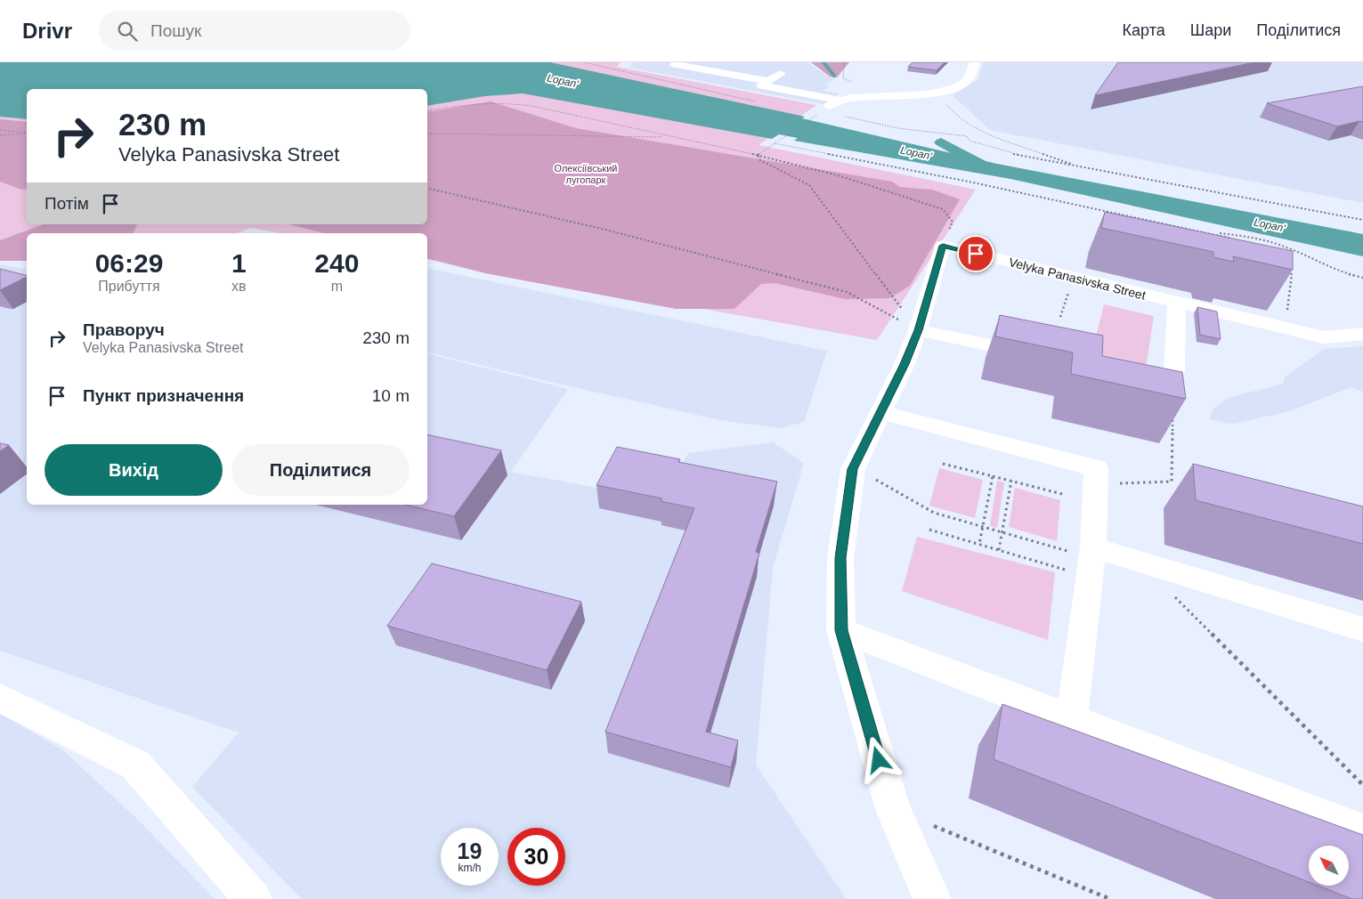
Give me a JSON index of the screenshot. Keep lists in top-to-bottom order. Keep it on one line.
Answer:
{"streets":{"street":["Velyka Panasivska Street"]},"water":["Lopan'"],"parks":["Олексіївський лугопарк"],"north":"top left","page":{"header":"Drivr","search":"Пошук","nav":["Карта","Шари","Поділитися"],"turn":["230 m","Velyka Panasivska Street"],"then":"Потім","eta":["06:29","Прибуття","1","хв","240","m"],"list":[{"name":"Праворуч","note":"Velyka Panasivska Street","value":"230 m"},{"name":"Пункт призначення","value":"10 m"}],"buttons":["Вихід","Поділитися"],"speed":"19 km/h","limit":"30"}}
